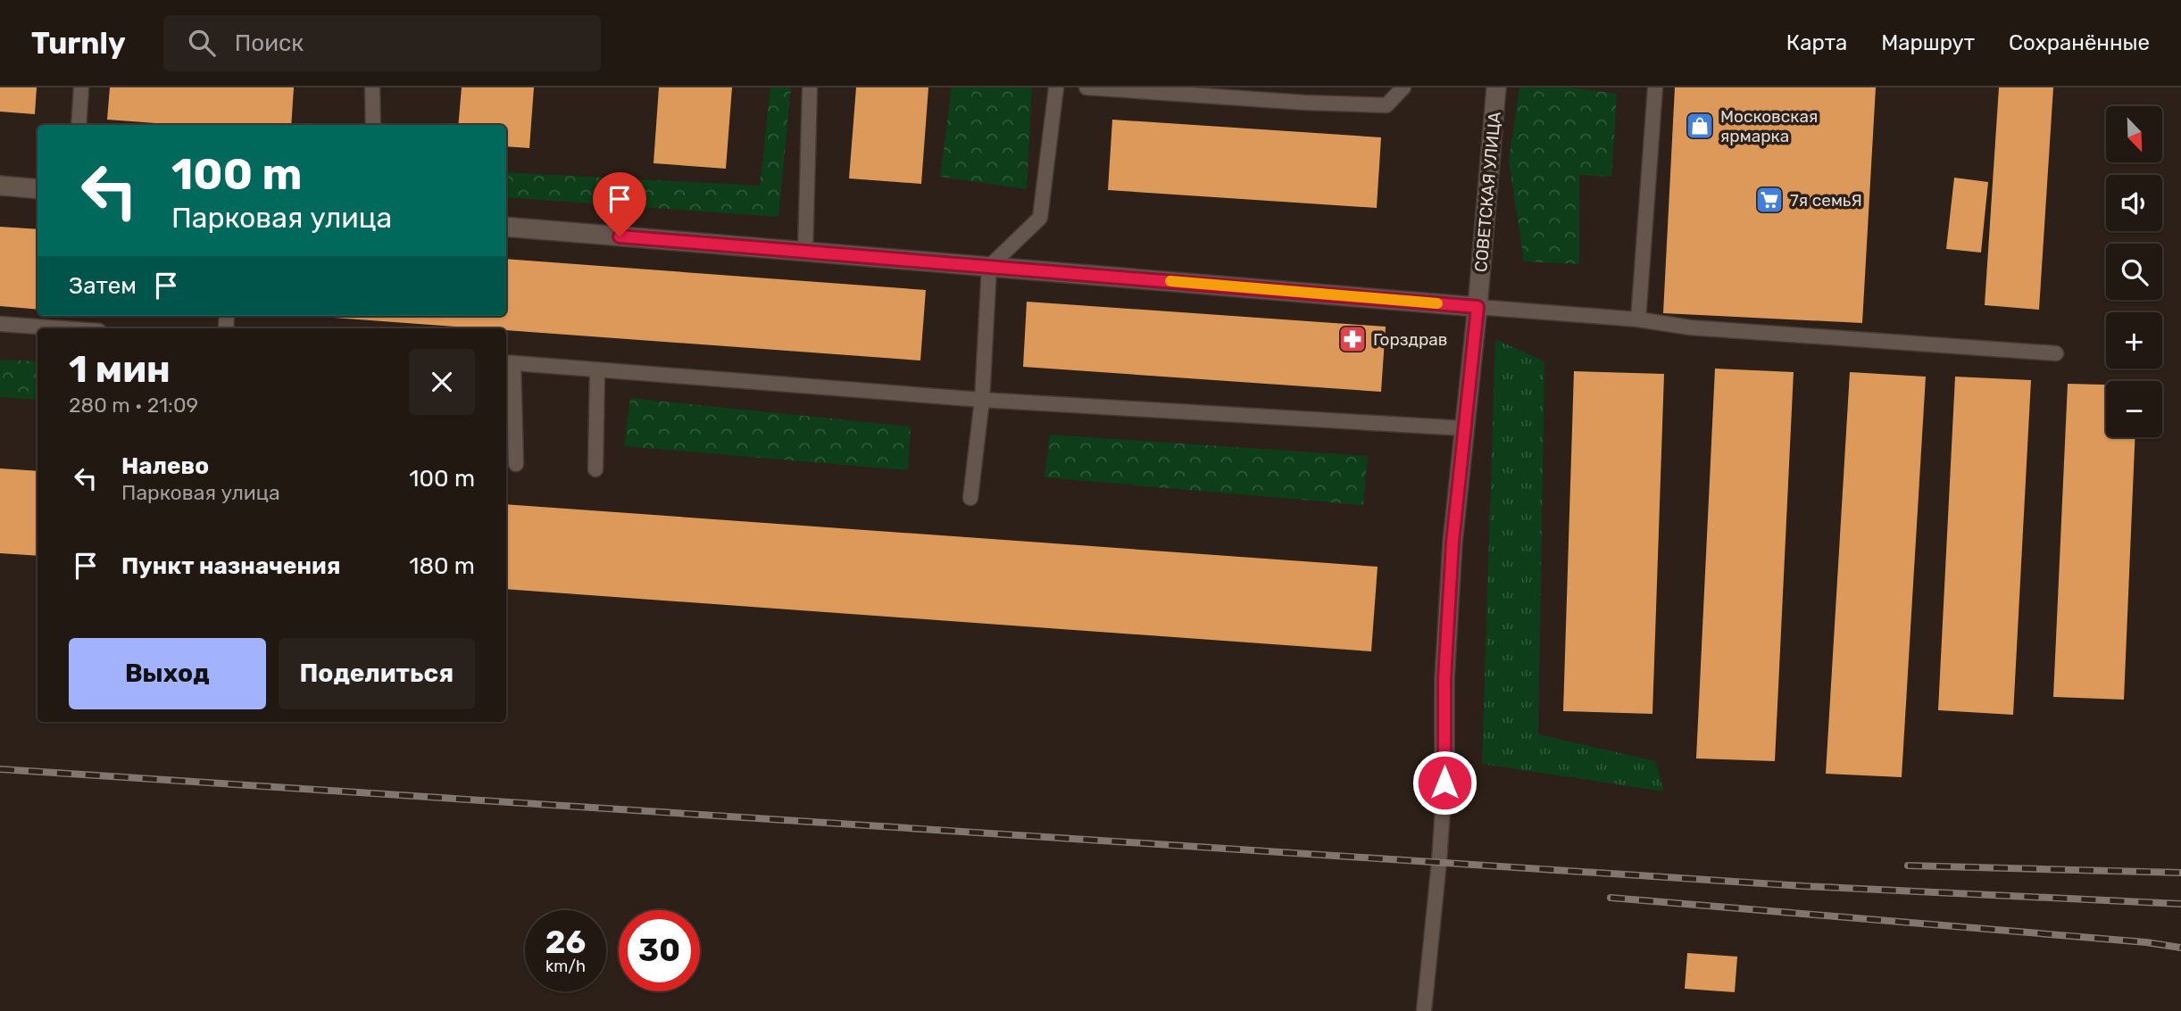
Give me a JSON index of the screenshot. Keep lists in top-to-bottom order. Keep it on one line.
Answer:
{"streets":{"street":["СОВЕТСКАЯ УЛИЦА"]},"places":{"shop":["Московская ярмарка"],"supermarket":["7я семьЯ"],"pharmacy":["Горздрав"]},"north":"bottom right","page":{"header":"Turnly","search":"Поиск","nav":["Карта","Маршрут","Сохранённые"],"map_buttons":["+","−"],"turn":["100 m","Парковая улица"],"then":"Затем","heading":["1 мин","280 m · 21:09"],"list":[{"name":"Налево","note":"Парковая улица","value":"100 m"},{"name":"Пункт назначения","value":"180 m"}],"buttons":["Выход","Поделиться"],"speed":"26 km/h","limit":"30"}}
